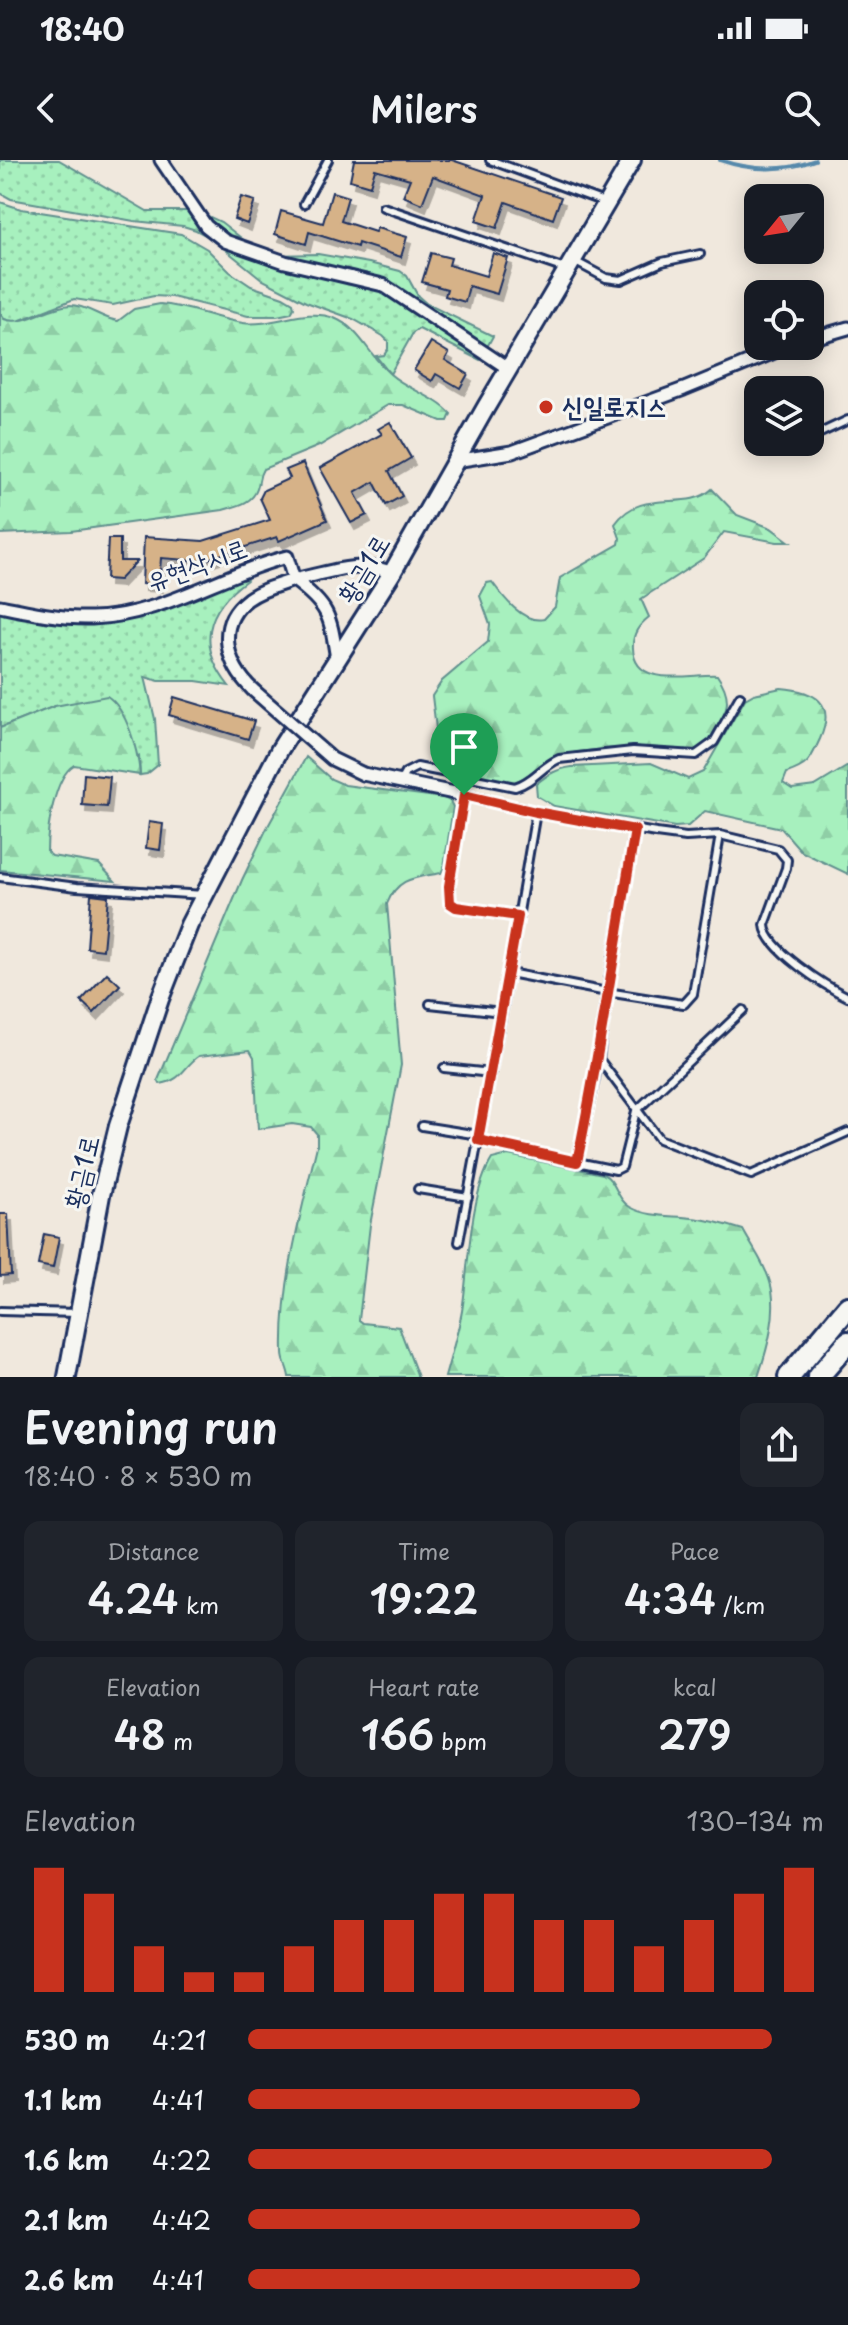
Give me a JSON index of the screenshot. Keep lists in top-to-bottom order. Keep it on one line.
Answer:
{"streets":{"street":["유현삭시로","황금1로"]},"places":["신일로지스"],"north":"bottom left","page":{"status":"18:40","header":"Milers","heading":["Evening run","18:40 · 8 × 530 m"],"stats":[["Distance","4.24 km"],["Time","19:22"],["Pace","4:34 /km"],["Elevation","48 m"],["Heart rate","166 bpm"],["kcal","279"]],"chart":["Elevation","130–134 m"],"list":[{"name":"530 m","note":"4:21"},{"name":"1.1 km","note":"4:41"},{"name":"1.6 km","note":"4:22"},{"name":"2.1 km","note":"4:42"},{"name":"2.6 km","note":"4:41"}]}}
